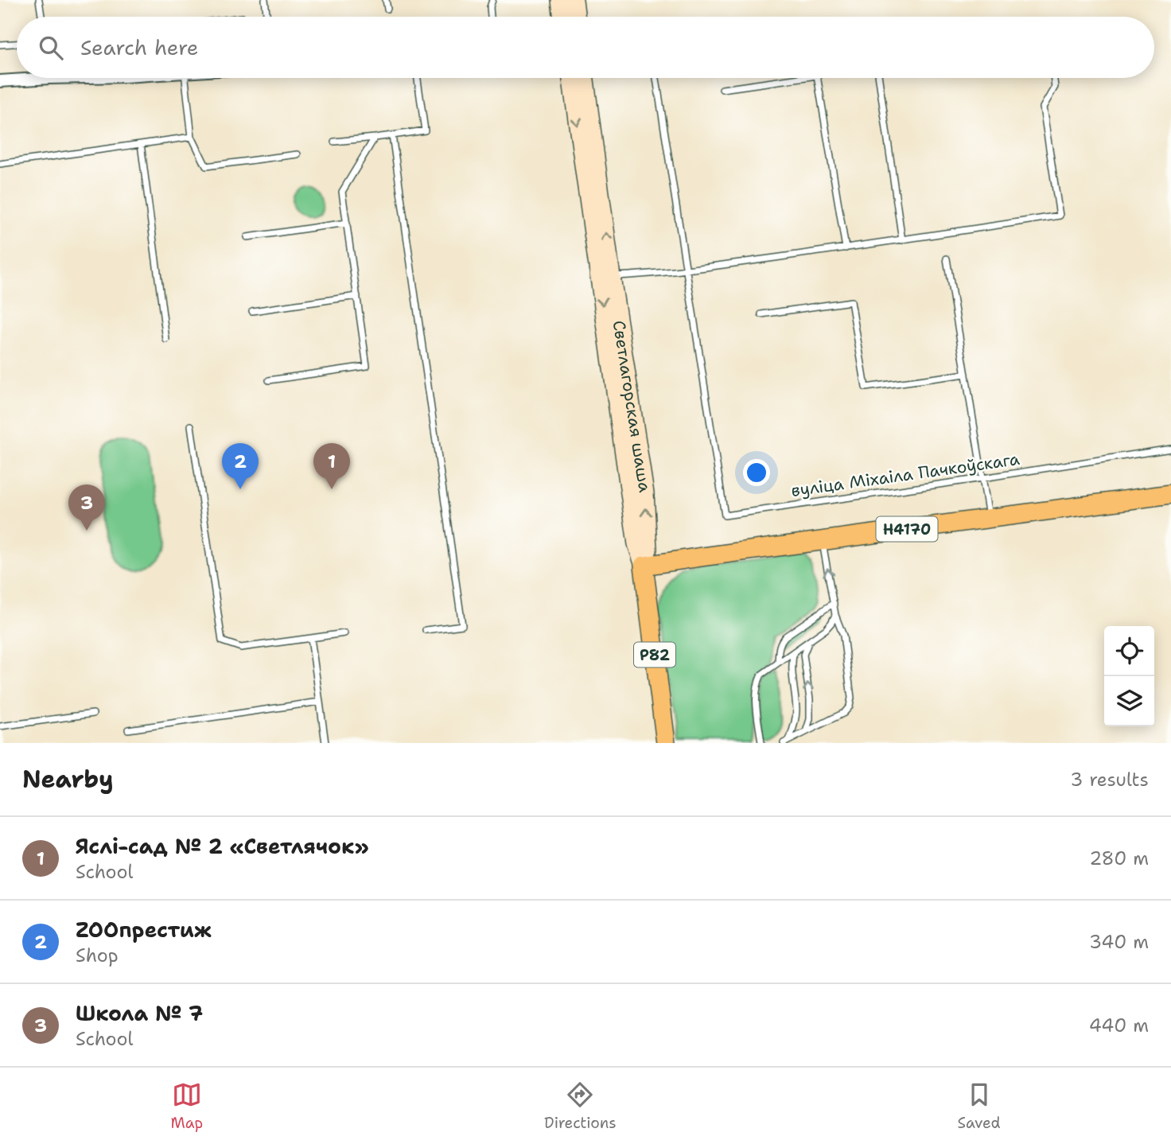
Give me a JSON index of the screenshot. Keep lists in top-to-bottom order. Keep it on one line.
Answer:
{"streets":{"main road":["Светлагорская шаша","Н4170","Р82"],"lane":["вуліца Міхаіла Пачкоўскага"]},"crossings":[["Светлагорская шаша","Н4170"]],"page":{"search":"Search here","pins":["1","2","3"],"heading":["Nearby","3 results"],"list":[{"mark":"1","name":"Яслі-сад № 2 «Светлячок»","note":"School","value":"280 m"},{"mark":"2","name":"ZOOпрестиж","note":"Shop","value":"340 m"},{"mark":"3","name":"Школа № 7","note":"School","value":"440 m"}],"nav":["Map","Directions","Saved"]}}
